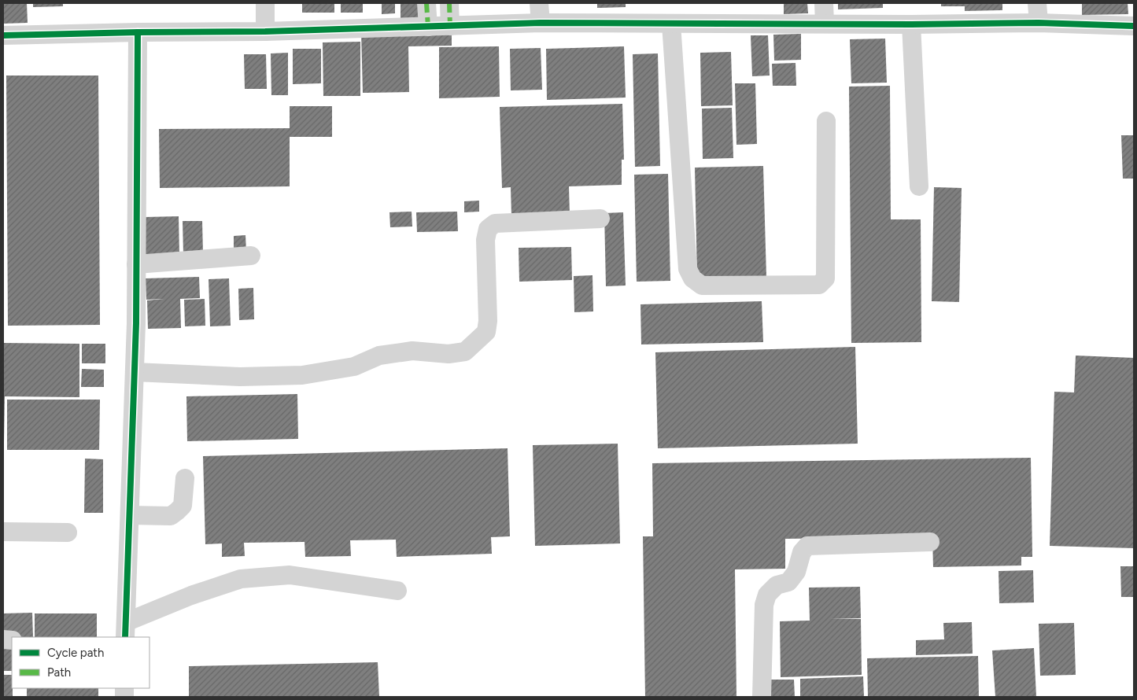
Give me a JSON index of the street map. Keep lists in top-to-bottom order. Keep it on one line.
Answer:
{"legend":["Cycle path","Path"]}
